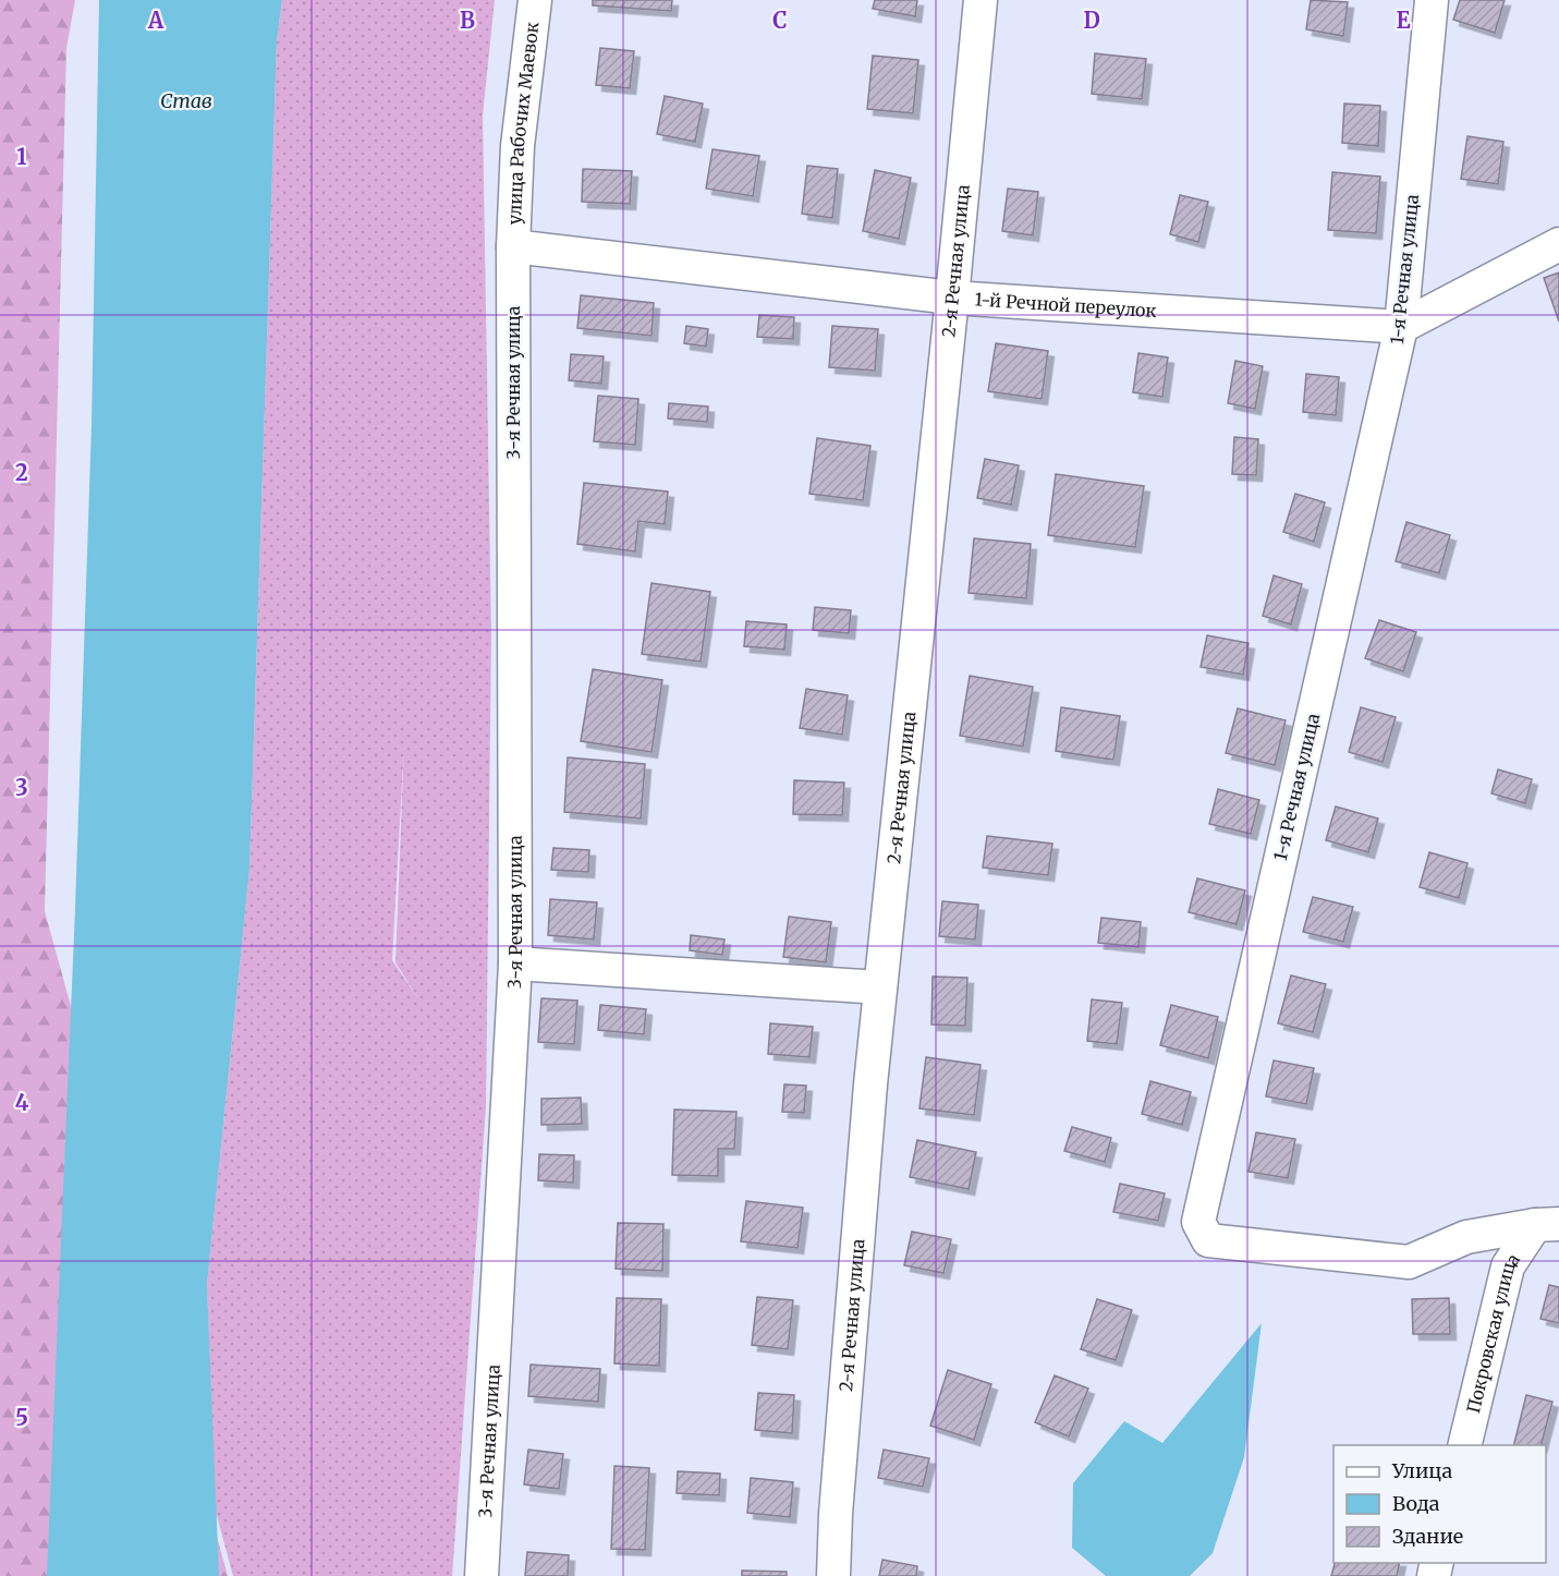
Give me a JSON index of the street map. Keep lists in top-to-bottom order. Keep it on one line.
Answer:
{"streets":{"street":["улица Рабочих Маевок","2-я Речная улица","1-я Речная улица","1-й Речной переулок","3-я Речная улица","Покровская улица"]},"crossings":[["улица Рабочих Маевок","1-й Речной переулок"],["улица Рабочих Маевок","3-я Речная улица"],["2-я Речная улица","1-й Речной переулок"],["1-я Речная улица","1-й Речной переулок"],["1-я Речная улица","Покровская улица"],["1-й Речной переулок","3-я Речная улица"]],"water":["Став"],"legend":["Улица","Вода","Здание"],"grid":{"columns":["A","B","C","D","E"],"rows":["1","2","3","4","5"]}}
